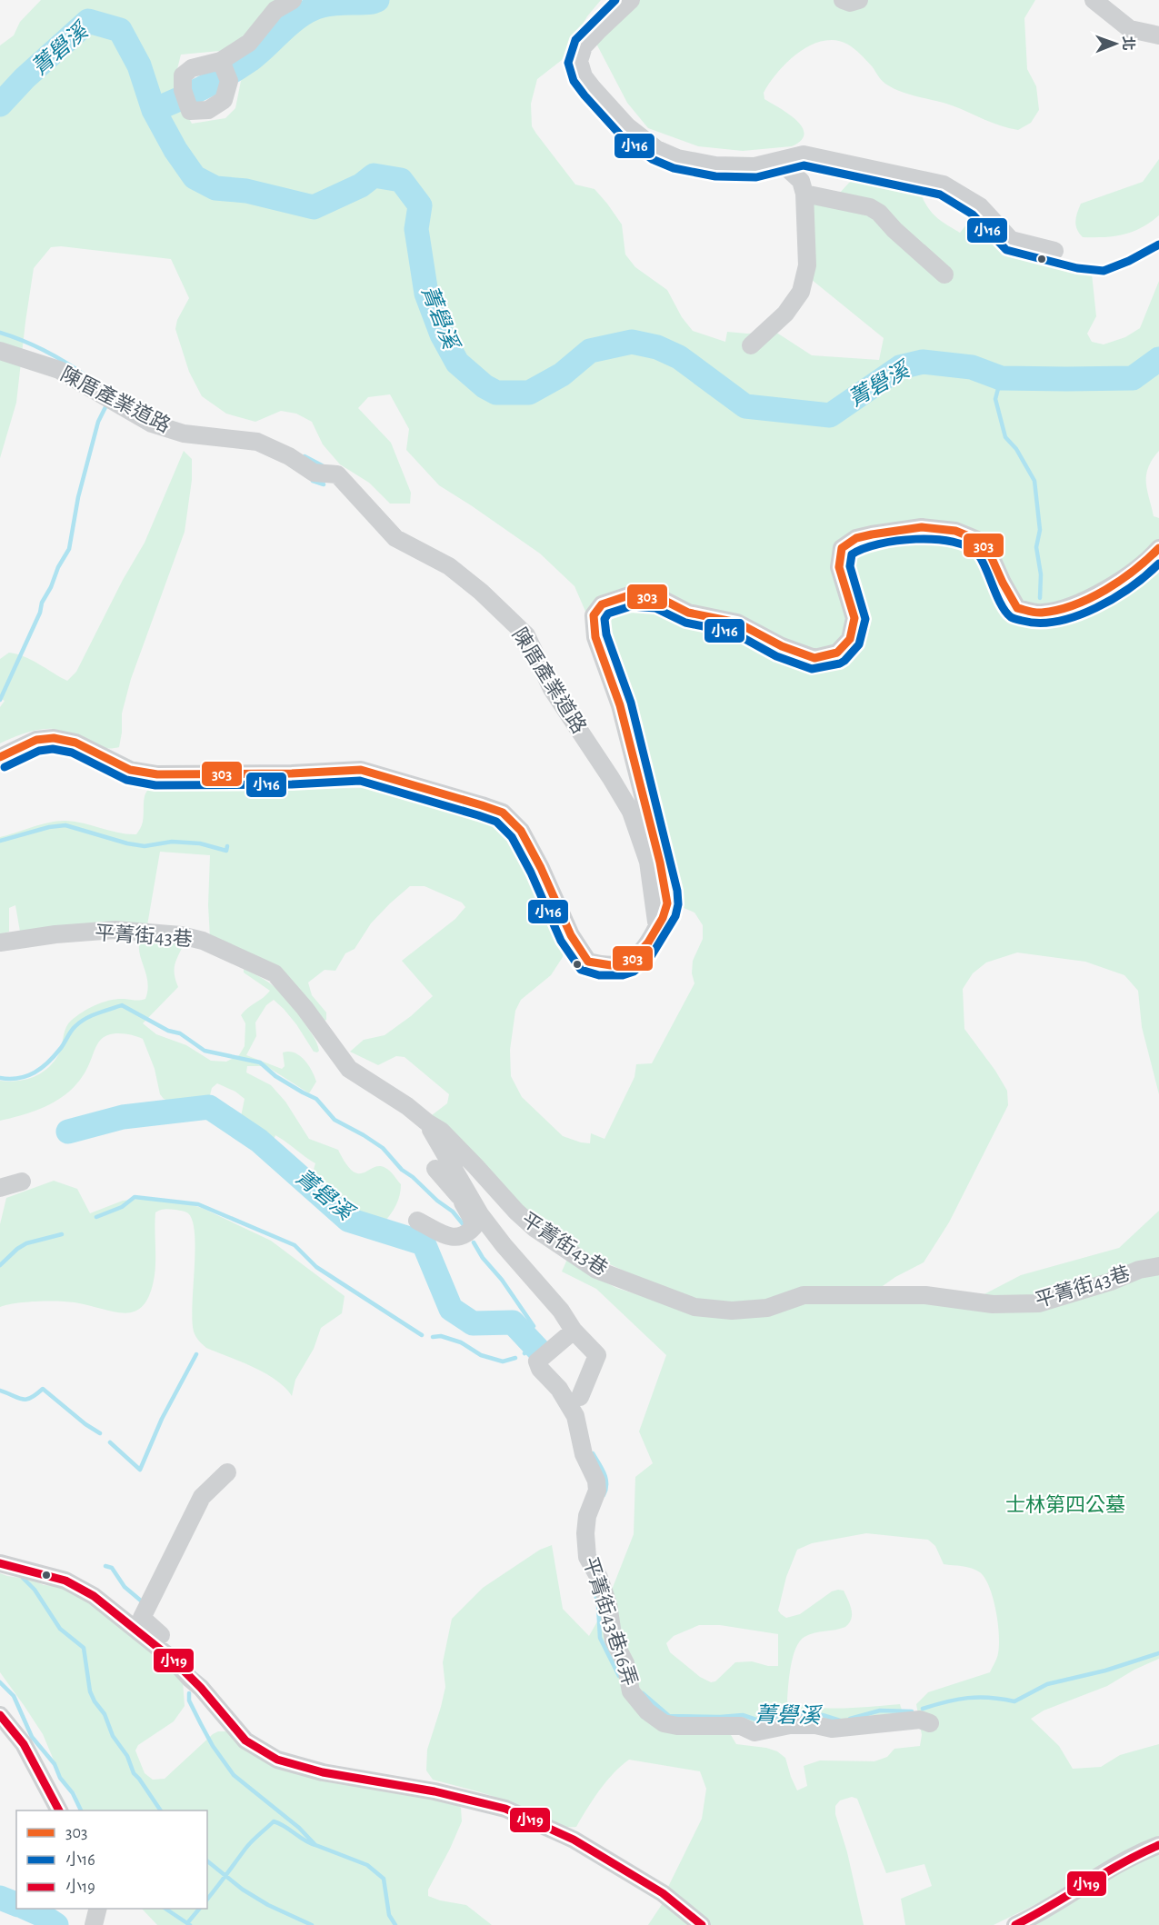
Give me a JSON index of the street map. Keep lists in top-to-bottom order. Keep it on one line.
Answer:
{"streets":{"street":["陳厝產業道路","平菁街43巷","平菁街43巷16弄"]},"water":["菁礐溪"],"parks":["士林第四公墓"],"lines":["transit line 小16","transit line 303","transit line 小19"],"legend":["303","小16","小19"],"north":"right"}
